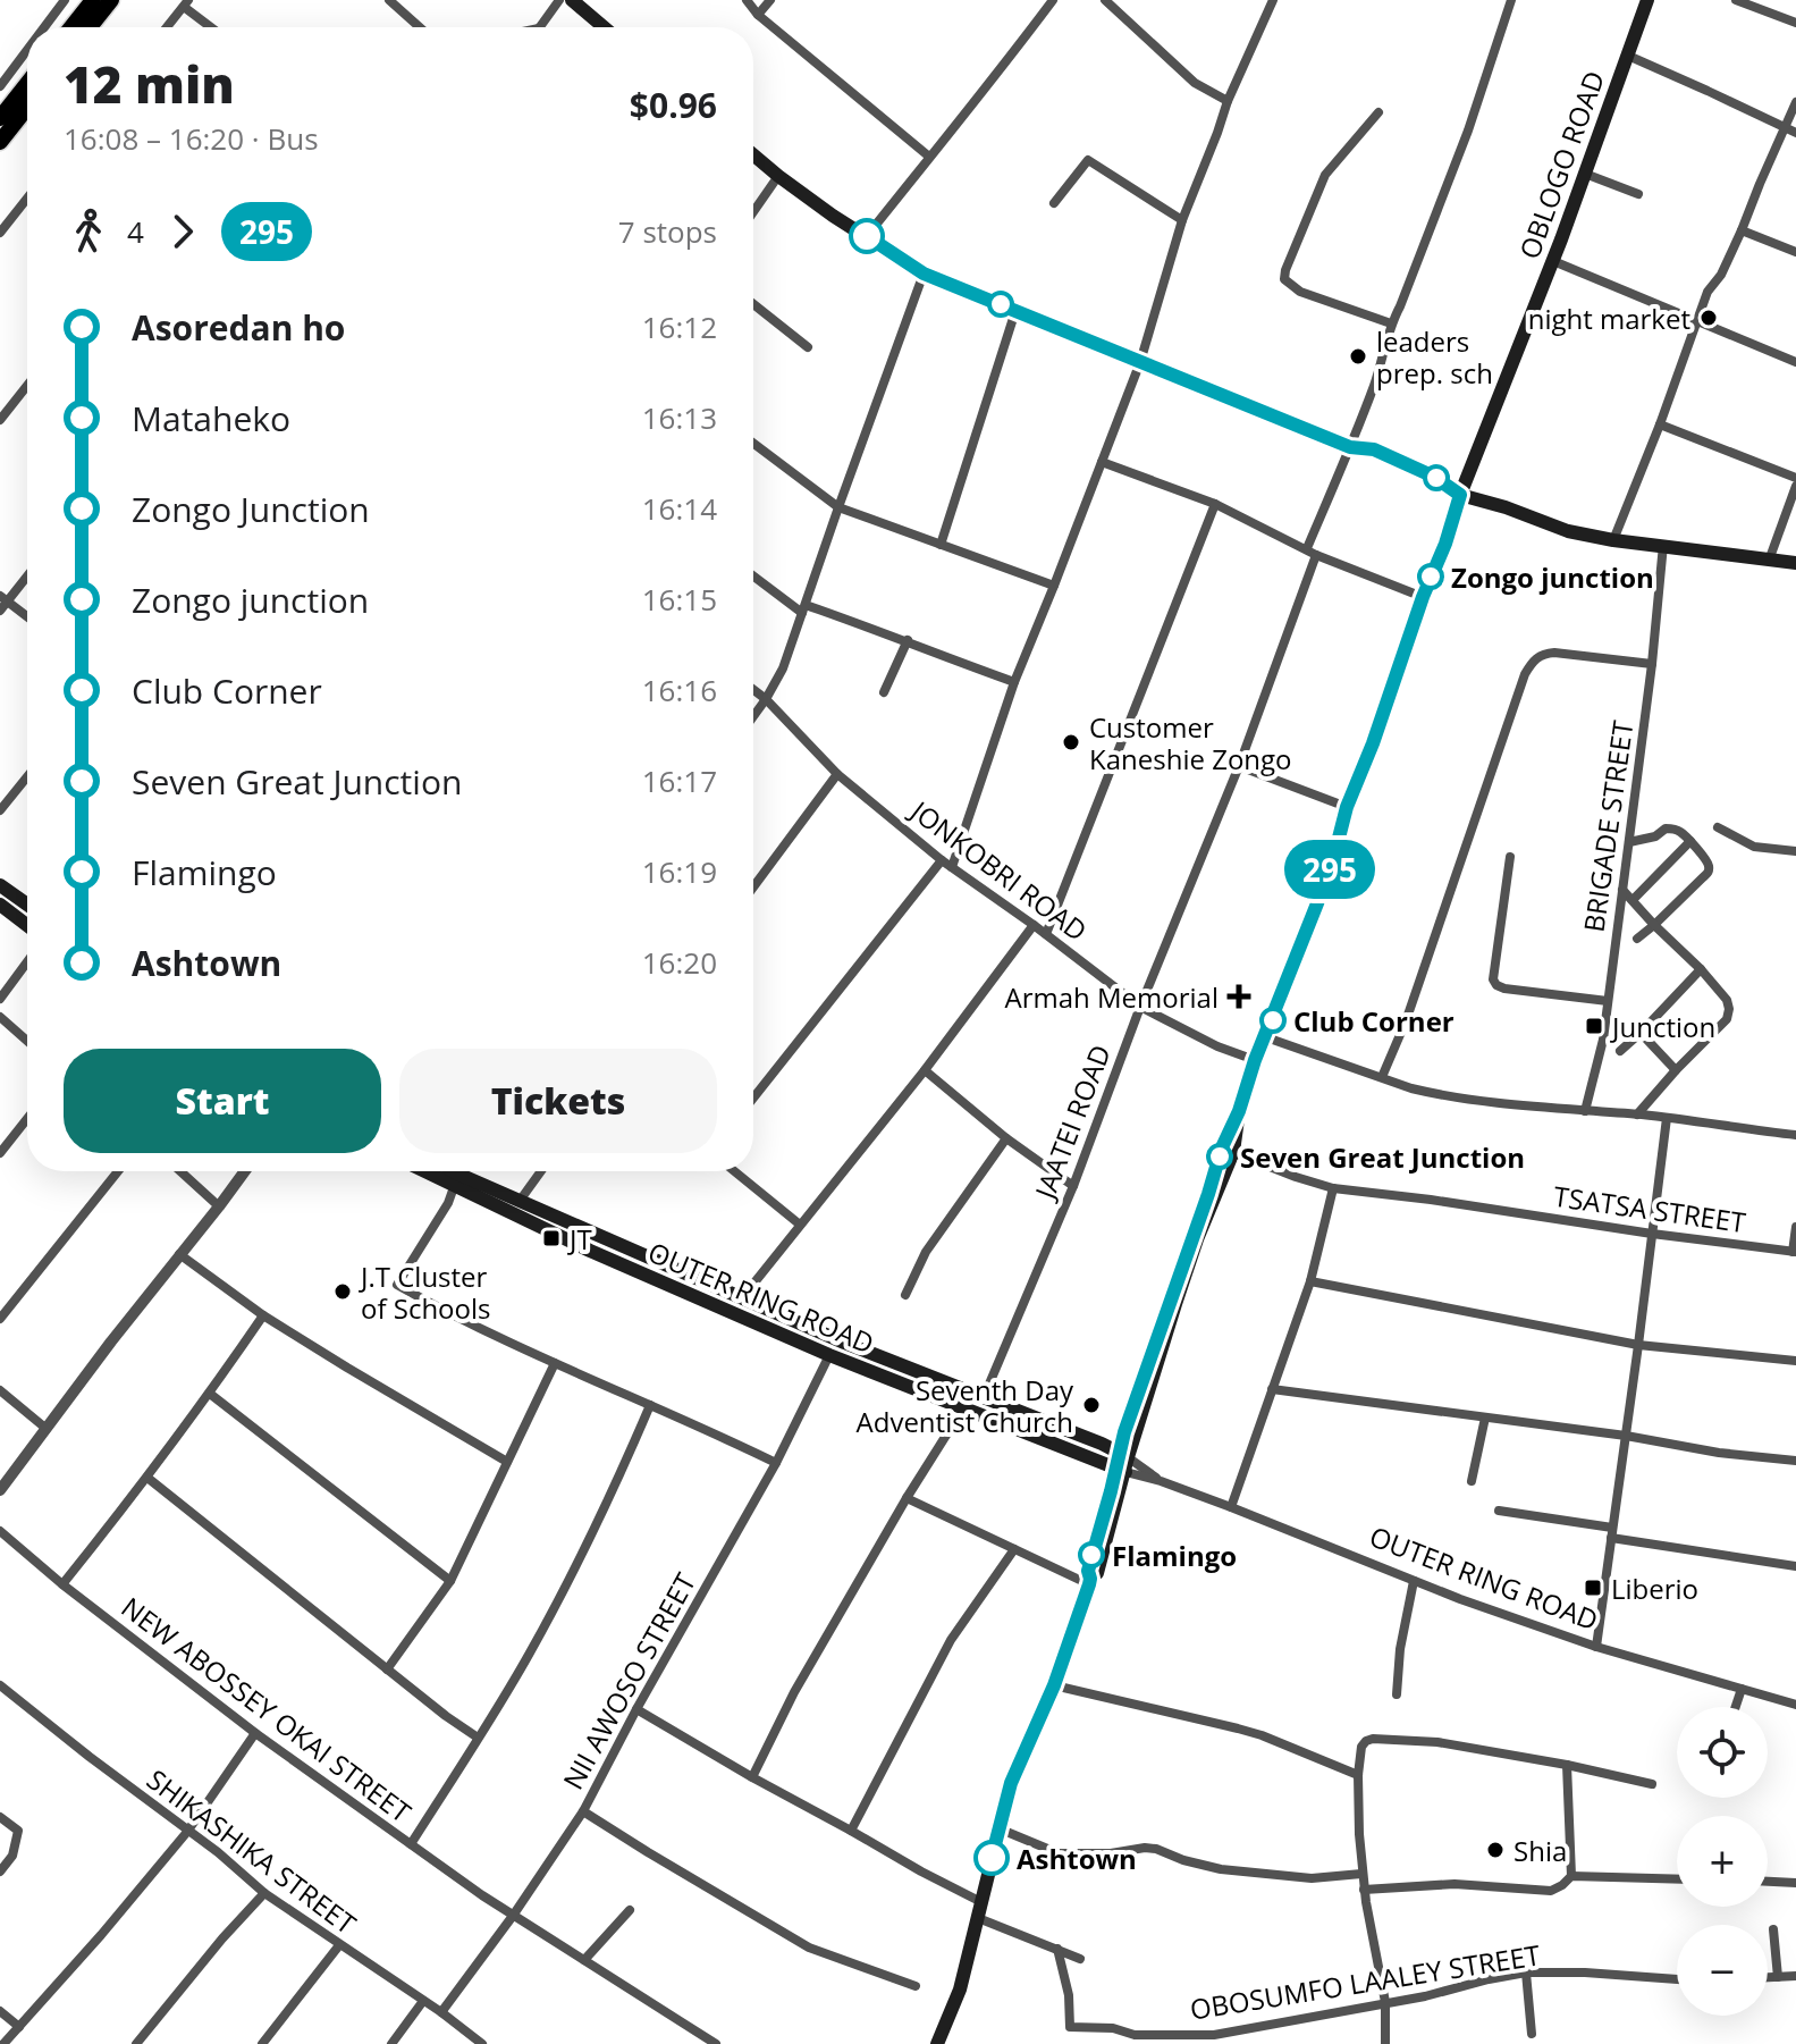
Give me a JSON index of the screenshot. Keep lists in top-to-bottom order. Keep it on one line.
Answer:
{"streets":{"main road":["OBLOGO ROAD","OUTER RING ROAD"],"street":["BRIGADE STREET","JONKOBRI ROAD","JAATEI ROAD","TSATSA STREET","NII AWOSO STREET","NEW ABOSSEY OKAI STREET","SHIKASHIKA STREET","OBOSUMFO LAALEY STREET"]},"crossings":[["OBLOGO ROAD","JONKOBRI ROAD"],["OBLOGO ROAD","TSATSA STREET"],["OBLOGO ROAD","OUTER RING ROAD"],["JONKOBRI ROAD","JAATEI ROAD"],["JAATEI ROAD","OUTER RING ROAD"],["OUTER RING ROAD","NII AWOSO STREET"],["NII AWOSO STREET","NEW ABOSSEY OKAI STREET"],["NII AWOSO STREET","SHIKASHIKA STREET"]],"places":{"other":["night market","leaders prep. sch","Zongo junction","Customer Kaneshie Zongo","Club Corner","Seven Great Junction","J.T Cluster of Schools","Seventh Day Adventist Church","Flamingo","Shia","Ashtown"],"health":["Armah Memorial"],"transit":["Junction","JT","Liberio"]},"lines":["bus line 295"],"page":{"on_map":"295","heading":["12 min","16:08 – 16:20 · Bus","$0.96"],"legs":["4","295","7 stops"],"list":[{"name":"Asoredan ho","value":"16:12"},{"name":"Mataheko","value":"16:13"},{"name":"Zongo Junction","value":"16:14"},{"name":"Zongo junction","value":"16:15"},{"name":"Club Corner","value":"16:16"},{"name":"Seven Great Junction","value":"16:17"},{"name":"Flamingo","value":"16:19"},{"name":"Ashtown","value":"16:20"}],"buttons":["Start","Tickets"],"map_buttons":["+","−"]}}
